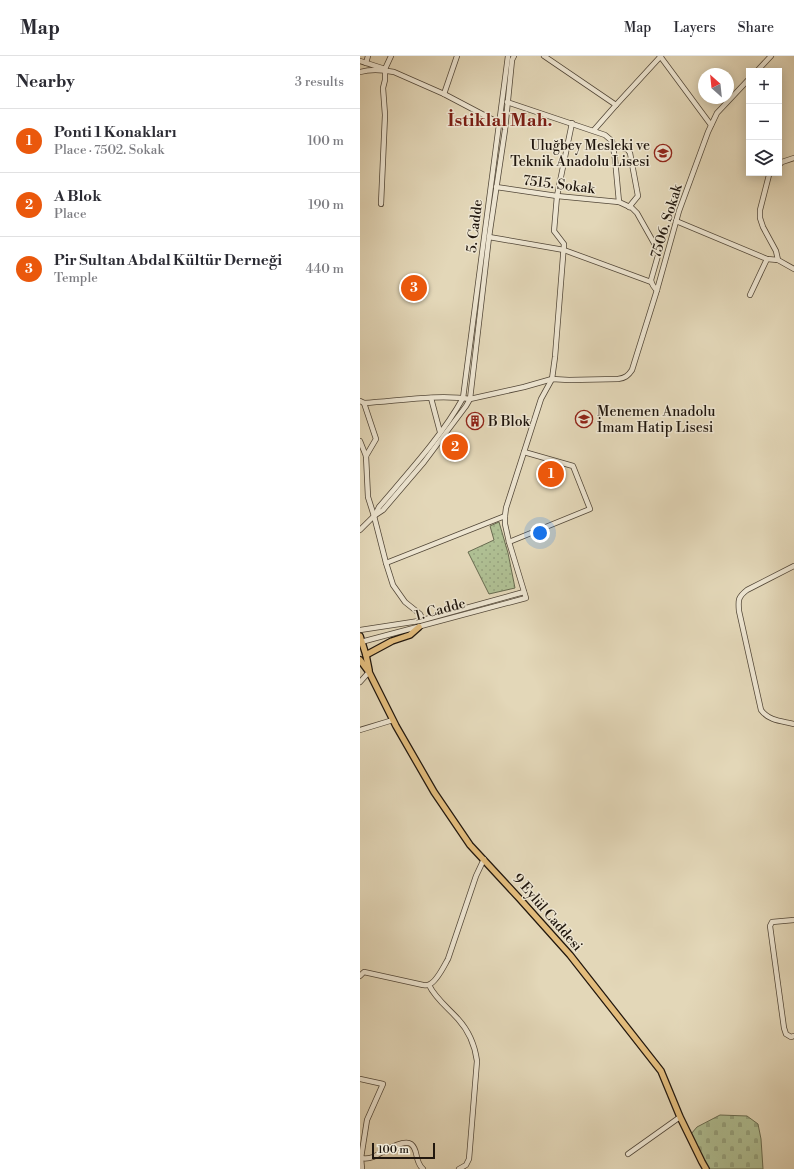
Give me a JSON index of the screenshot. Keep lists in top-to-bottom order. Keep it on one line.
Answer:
{"streets":{"main road":["9 Eylül Caddesi"],"street":["7515. Sokak","7506. Sokak","5. Cadde","1. Cadde"]},"crossings":[["1. Cadde","9 Eylül Caddesi"]],"districts":["İstiklal Mah."],"places":{"school or university":["Uluğbey Mesleki ve Teknik Anadolu Lisesi","Menemen Anadolu İmam Hatip Lisesi"],"building":["B Blok"]},"scale_bar":"100 m","north":"top left","page":{"header":"Map","nav":["Map","Layers","Share"],"heading":["Nearby","3 results"],"map_buttons":["+","−"],"list":[{"mark":"1","name":"Ponti 1 Konakları","note":"Place · 7502. Sokak","value":"100 m"},{"mark":"2","name":"A Blok","note":"Place","value":"190 m"},{"mark":"3","name":"Pir Sultan Abdal Kültür Derneği","note":"Temple","value":"440 m"}],"pins":["3","2","1"],"scale":"100 m"}}
